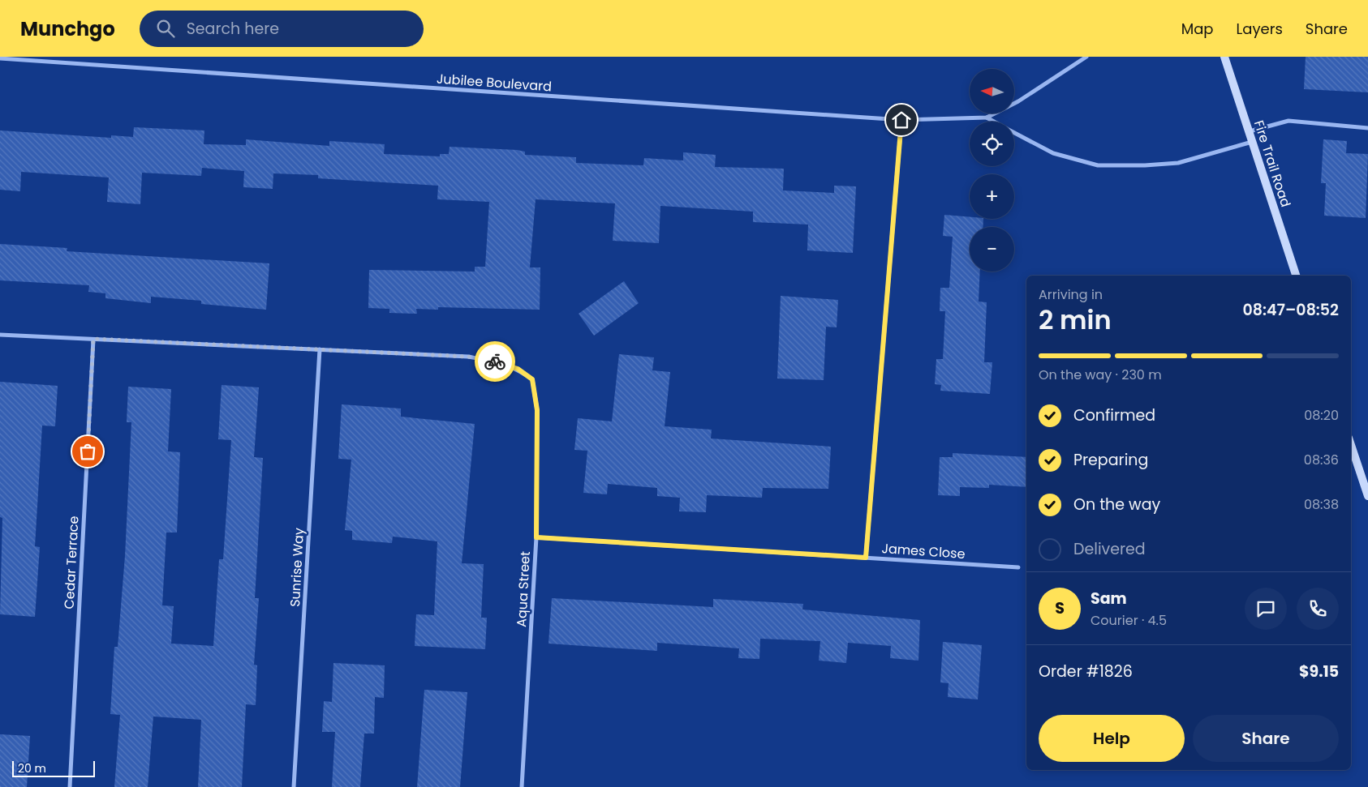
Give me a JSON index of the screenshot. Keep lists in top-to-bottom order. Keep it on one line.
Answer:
{"streets":{"main road":["Fire Trail Road"],"street":["Jubilee Boulevard","James Close","Cedar Terrace","Sunrise Way","Aqua Street"]},"crossings":[["James Close","Aqua Street"],["Sunrise Way","Aqua Street"]],"scale_bar":"20 m","north":"left","page":{"header":"Munchgo","search":"Search here","nav":["Map","Layers","Share"],"map_buttons":["+","−"],"heading":["2 min","Arriving in","08:47–08:52"],"panel":["Sam","Courier · 4.5","Order #1826","$9.15"],"bar":"On the way · 230 m","list":[["Confirmed","08:20"],["Preparing","08:36"],["On the way","08:38"],"Delivered"],"round":"S","buttons":["Help","Share"],"scale":"20 m"}}
